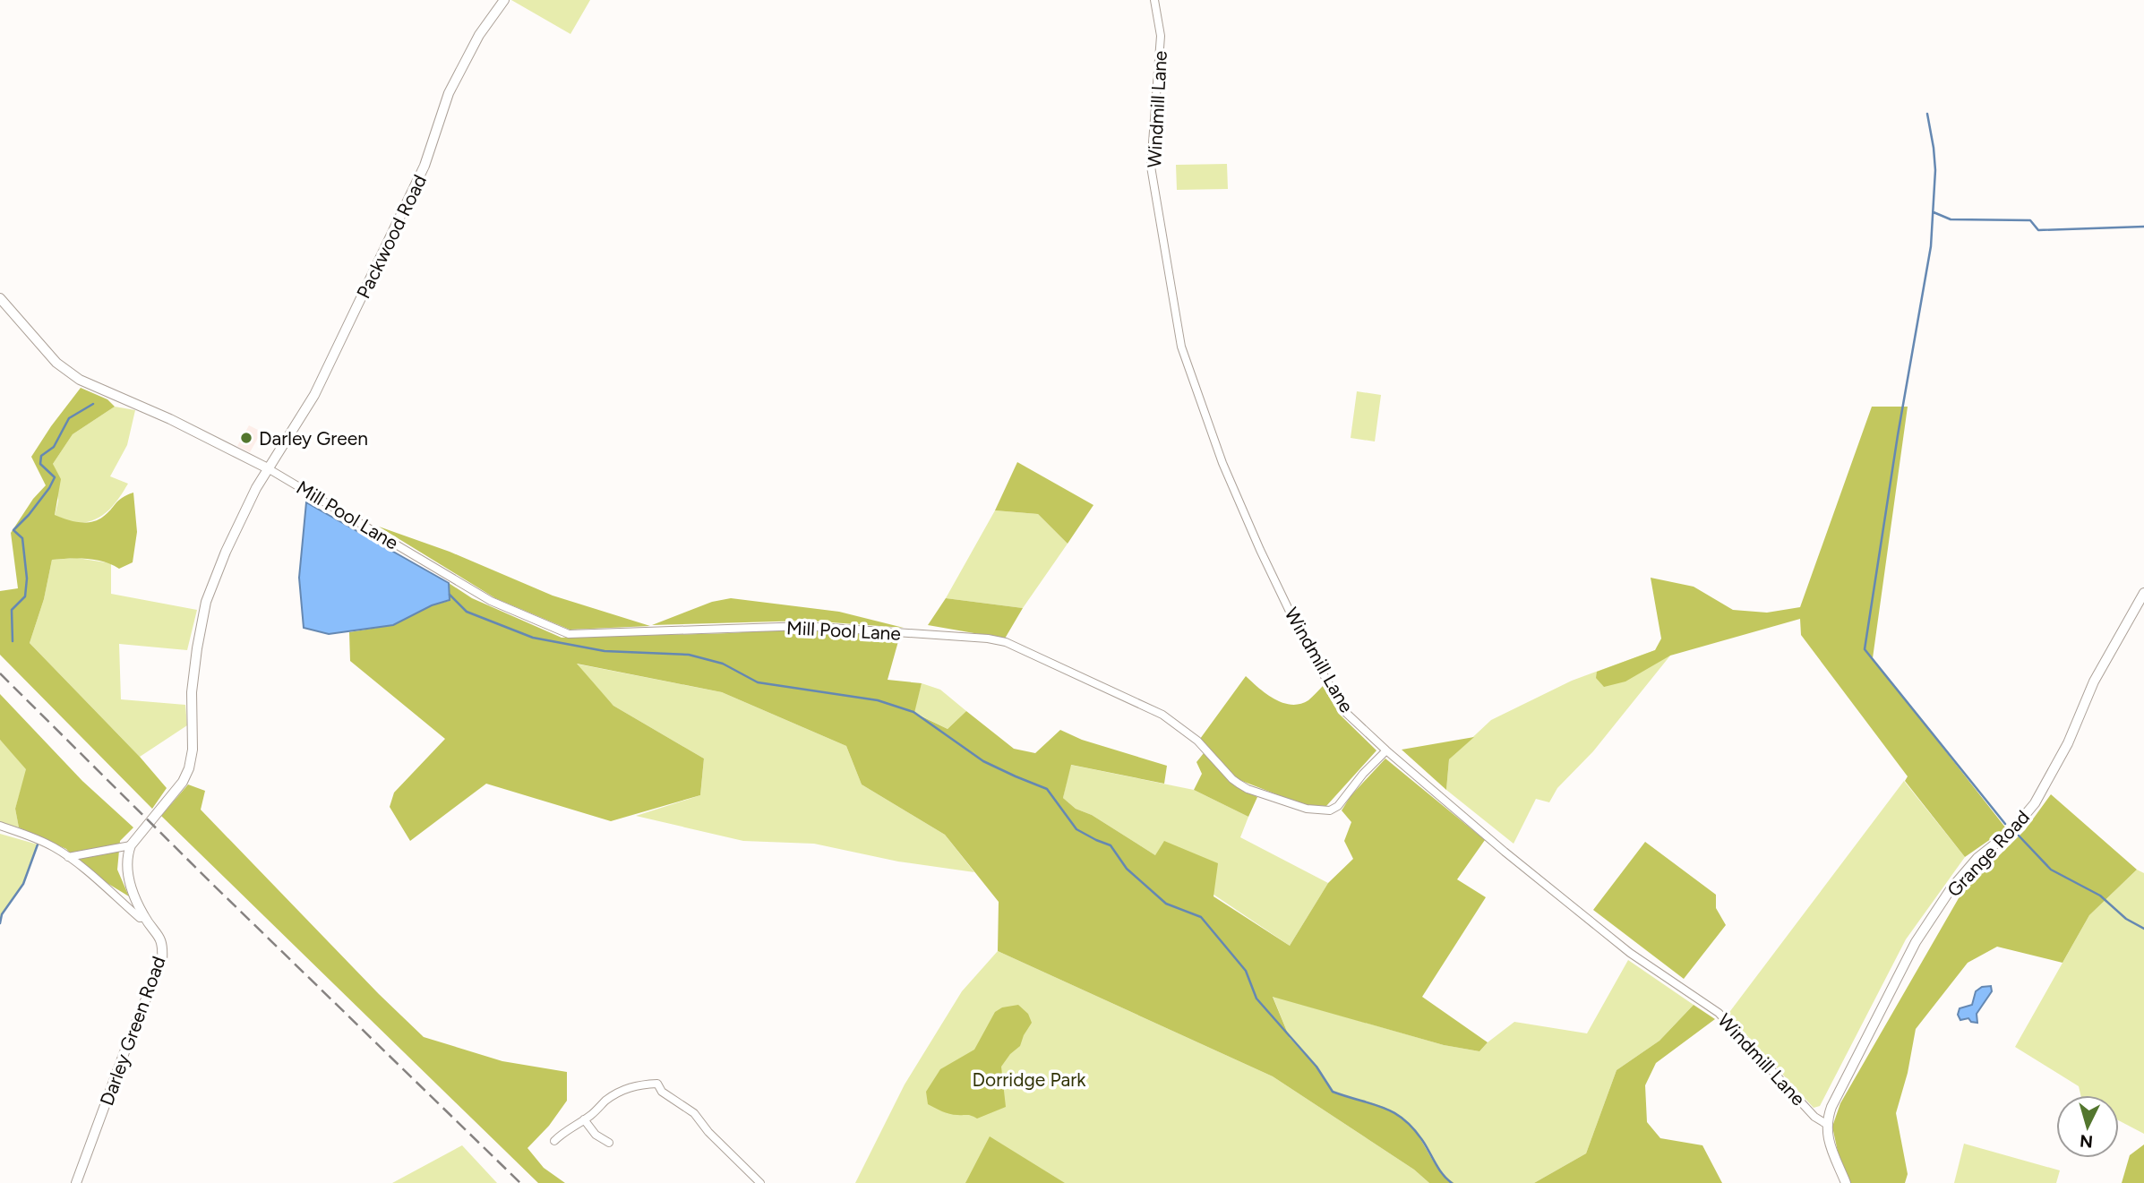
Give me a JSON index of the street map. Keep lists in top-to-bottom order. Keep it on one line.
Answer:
{"streets":{"street":["Windmill Lane","Packwood Road","Mill Pool Lane","Grange Road","Darley Green Road"]},"crossings":[["Windmill Lane","Mill Pool Lane"],["Windmill Lane","Grange Road"],["Packwood Road","Mill Pool Lane"]],"parks":["Dorridge Park"],"places":["Darley Green"],"north":"bottom"}
